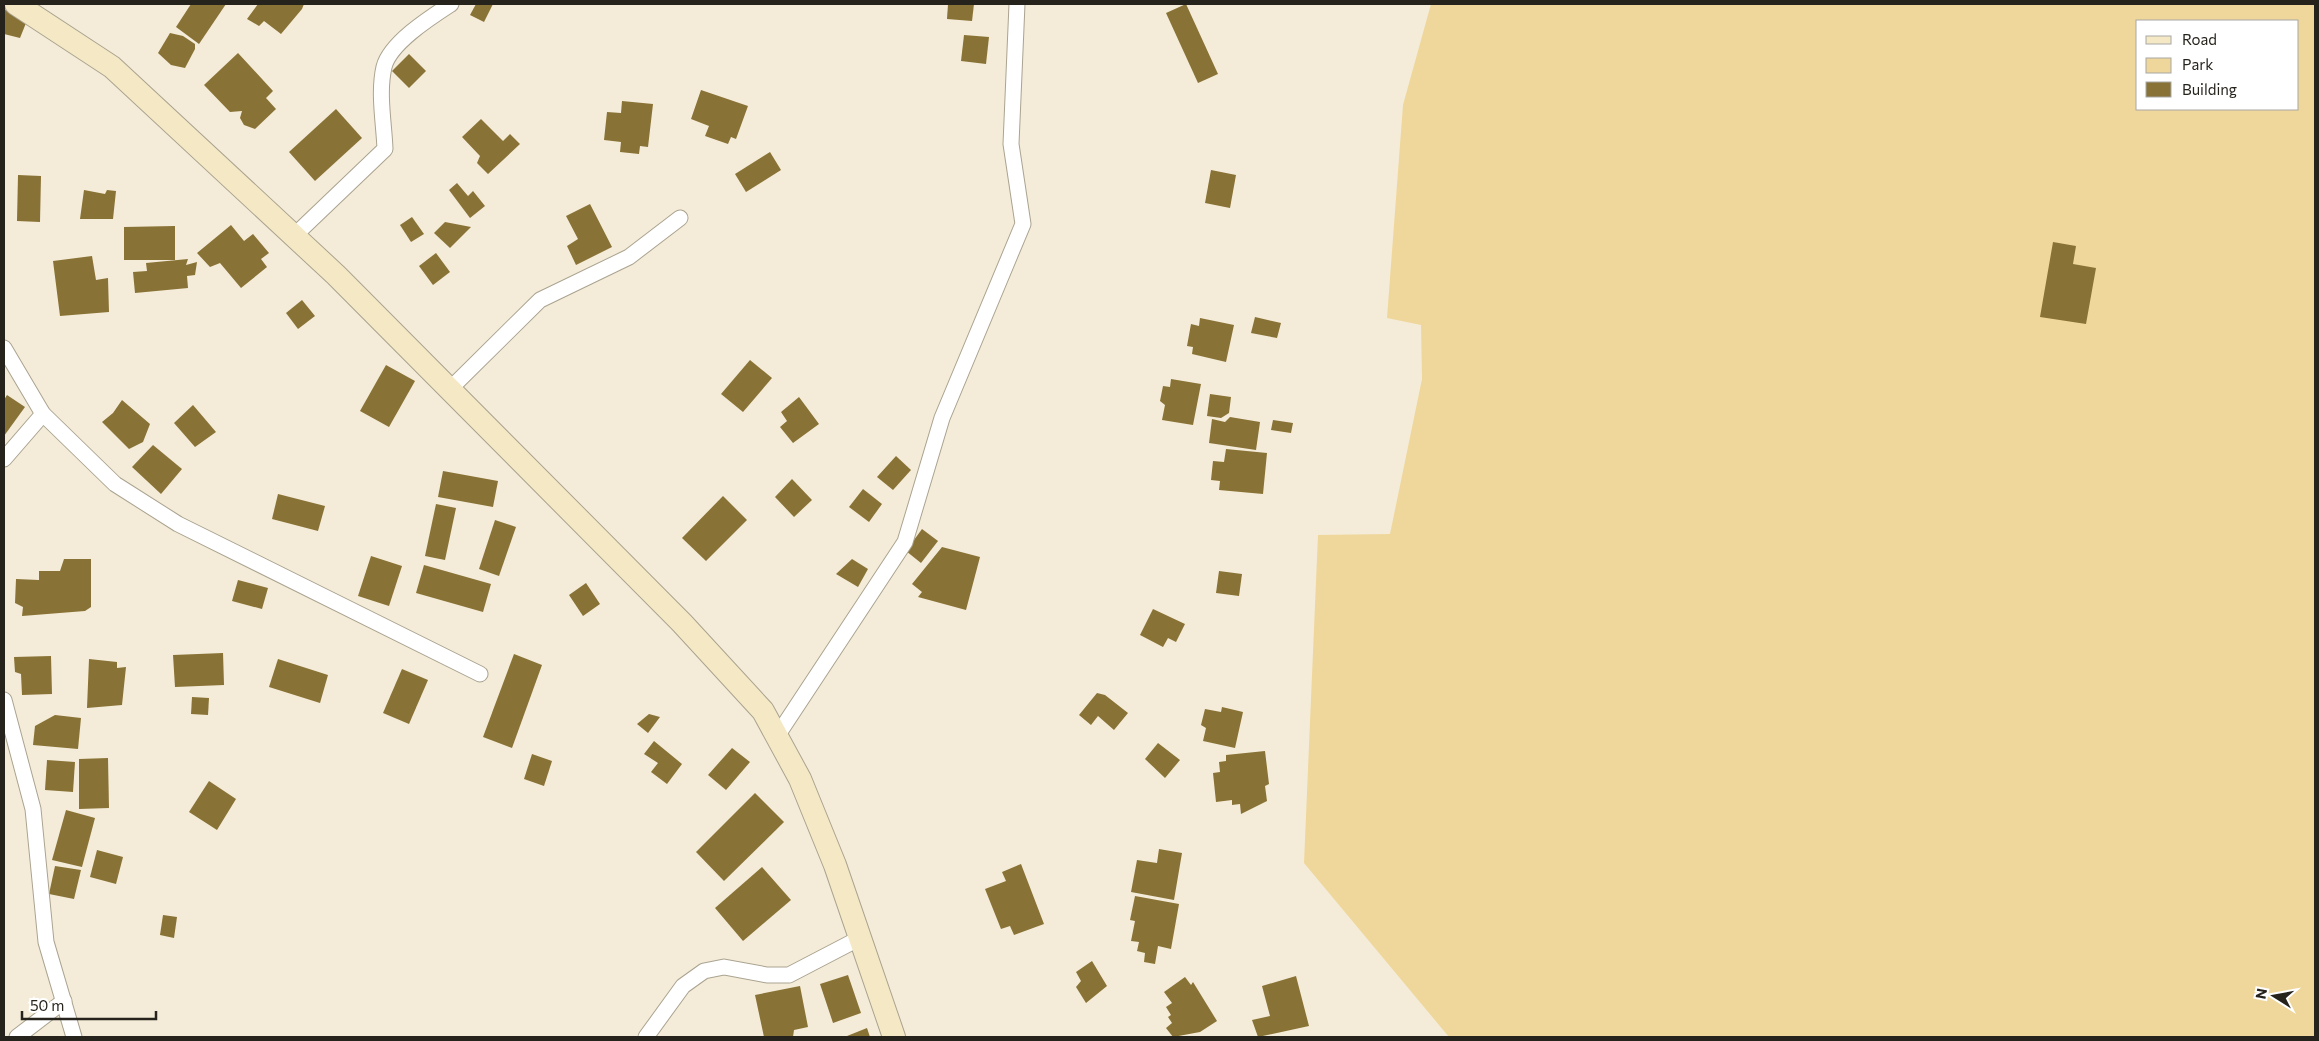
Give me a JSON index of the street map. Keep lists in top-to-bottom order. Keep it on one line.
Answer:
{"legend":["Road","Park","Building"],"scale_bar":"50 m","north":"left"}
